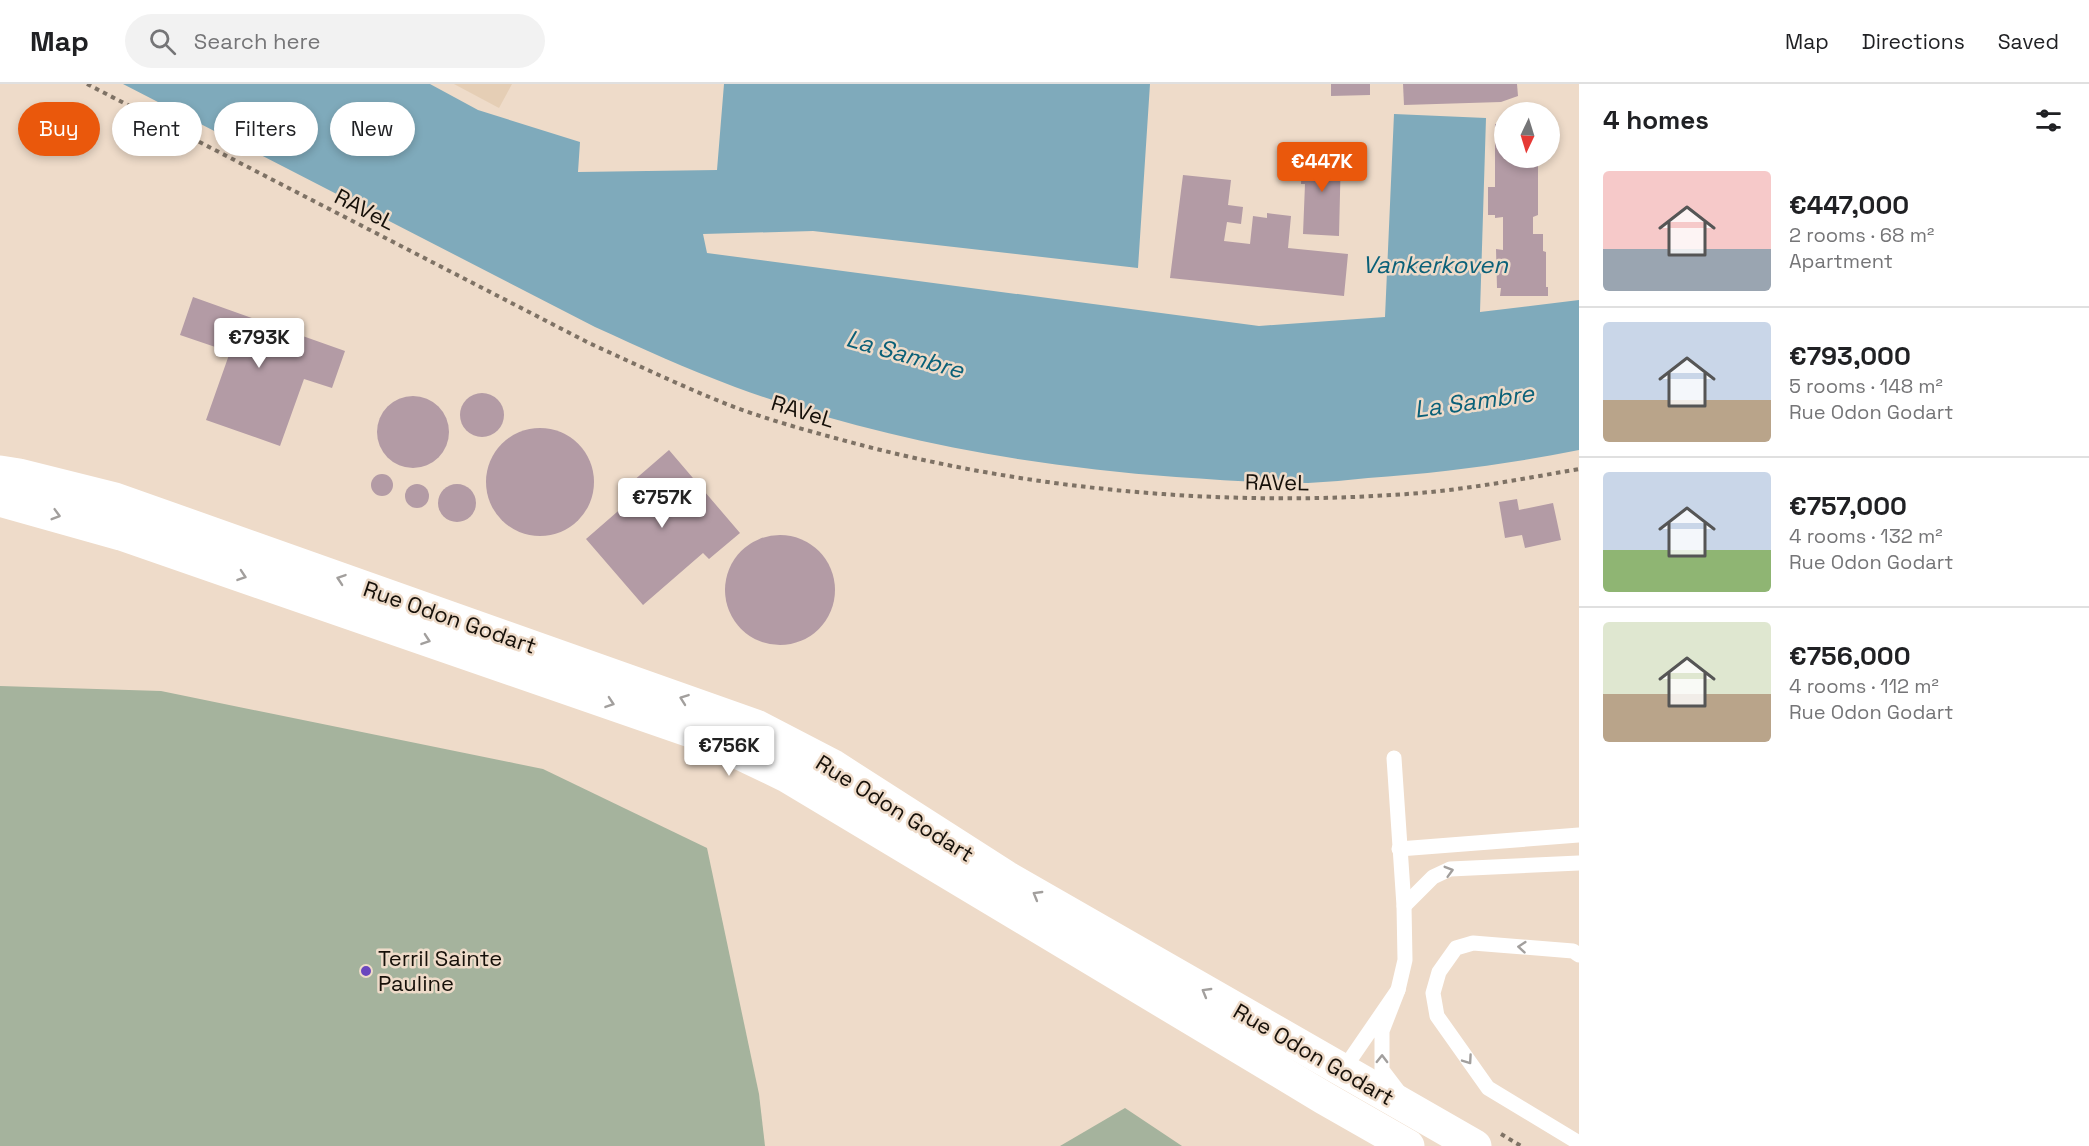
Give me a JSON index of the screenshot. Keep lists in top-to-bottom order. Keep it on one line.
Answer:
{"streets":{"main road":["Rue Odon Godart"],"path":["RAVeL"]},"water":["Vankerkoven","La Sambre"],"places":["Terril Sainte Pauline"],"north":"bottom","page":{"header":"Map","search":"Search here","nav":["Map","Directions","Saved"],"heading":"4 homes","chip":["Buy","Rent","Filters","New"],"price":["€447K","€793K","€757K","€756K"],"list":[{"name":"€447,000","note":"2 rooms · 68 m² · Apartment"},{"name":"€793,000","note":"5 rooms · 148 m² · Rue Odon Godart"},{"name":"€757,000","note":"4 rooms · 132 m² · Rue Odon Godart"},{"name":"€756,000","note":"4 rooms · 112 m² · Rue Odon Godart"}]}}
